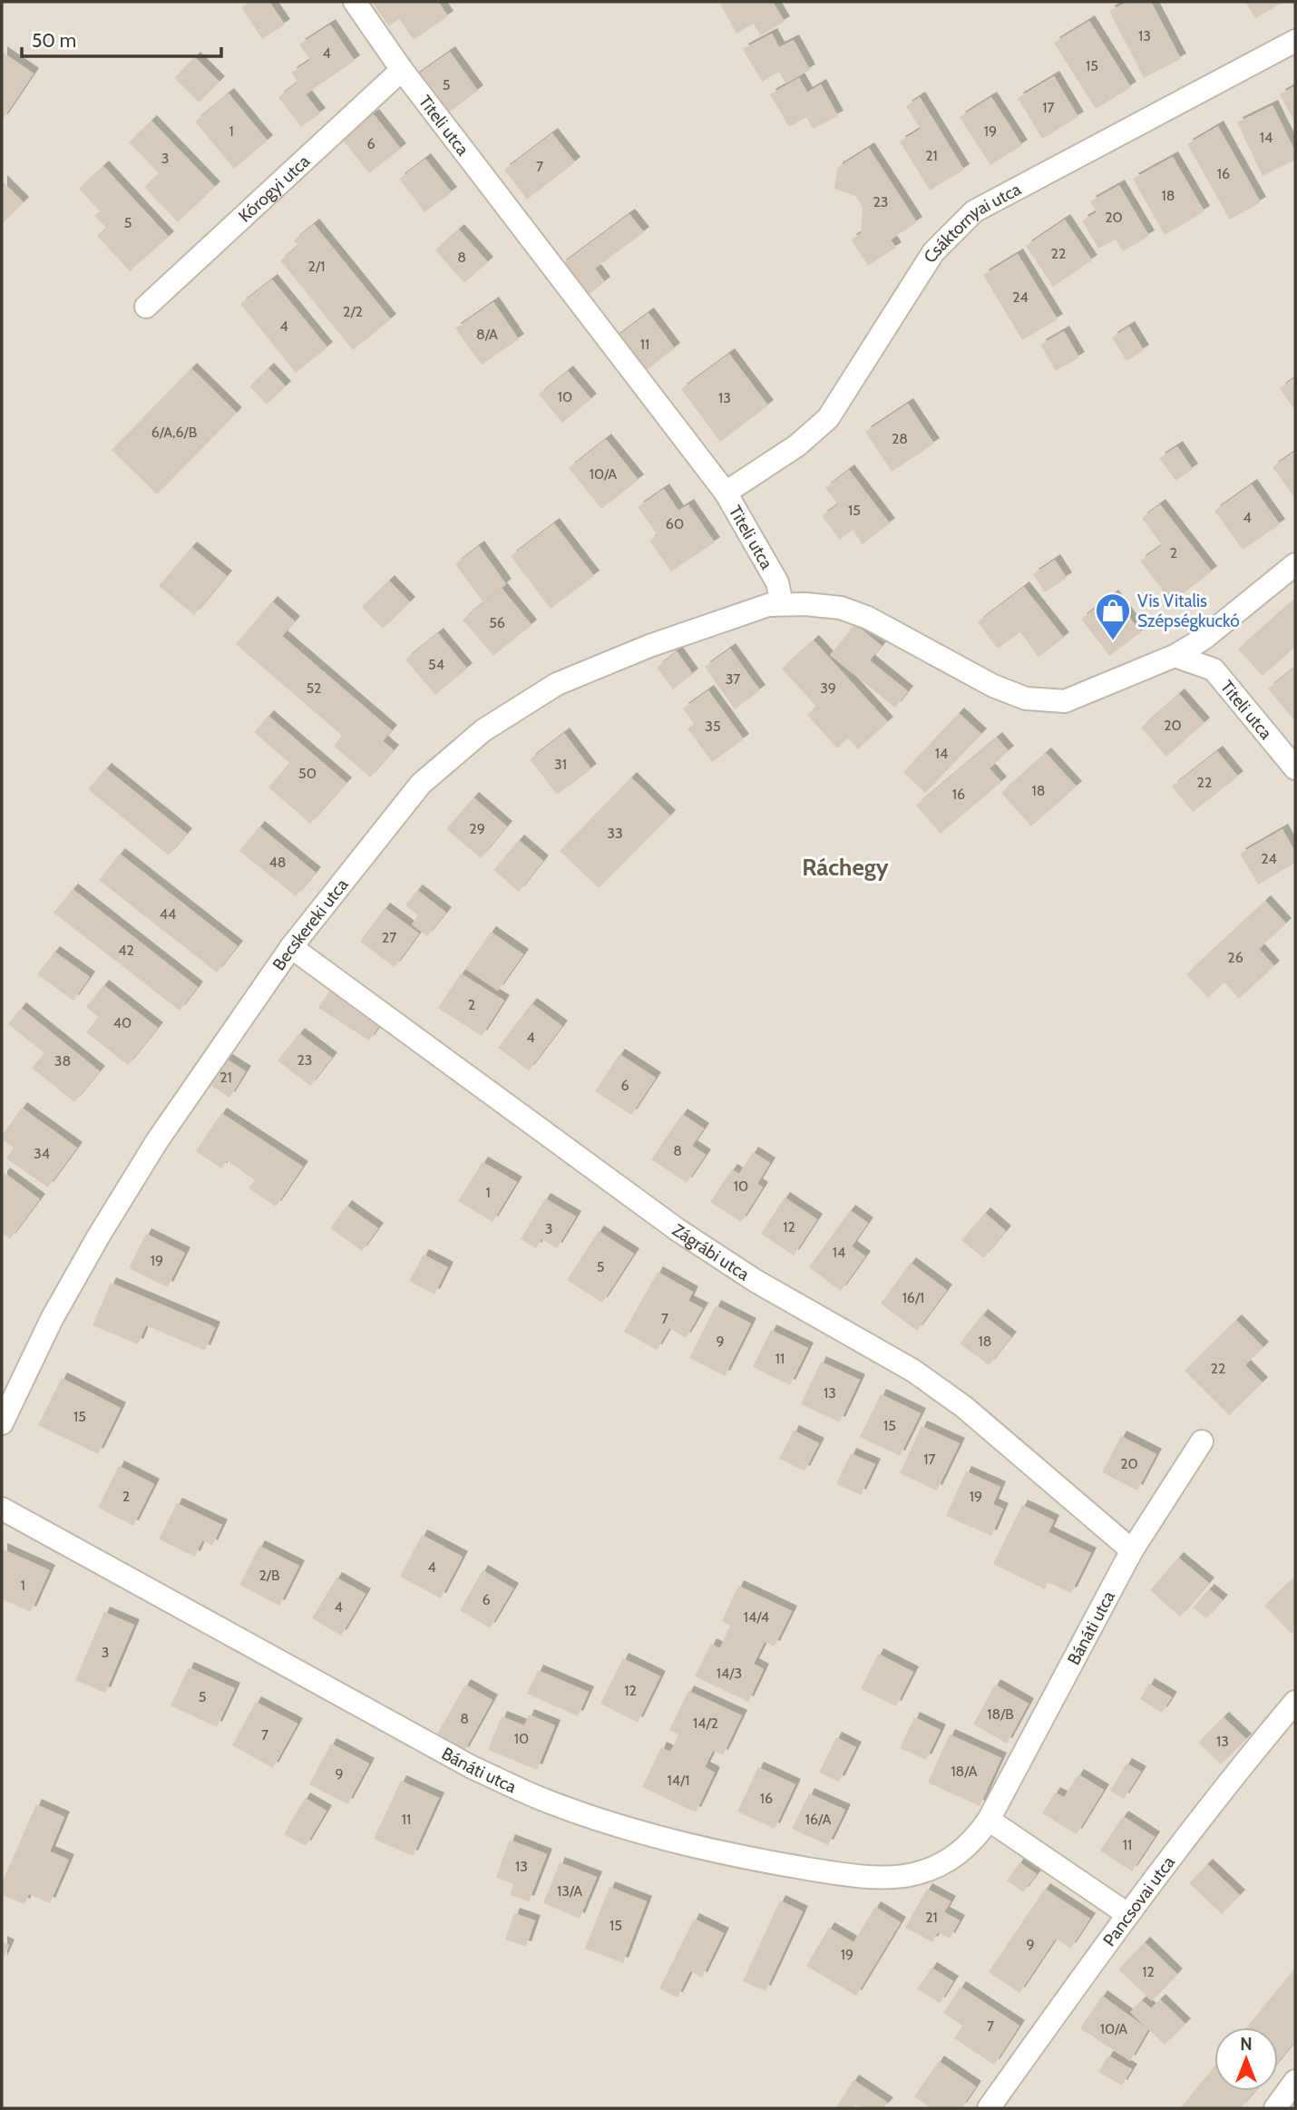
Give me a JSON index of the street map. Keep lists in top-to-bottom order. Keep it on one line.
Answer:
{"streets":{"street":["Titeli utca","Kórogyi utca","Csáktornyai utca","Becskereki utca","Zágrábi utca","Bánáti utca","Pancsovai utca"]},"crossings":[["Titeli utca","Kórogyi utca"],["Titeli utca","Csáktornyai utca"],["Titeli utca","Becskereki utca"],["Becskereki utca","Zágrábi utca"],["Zágrábi utca","Bánáti utca"]],"districts":["Ráchegy"],"places":{"shop":["Vis Vitalis Szépségkuckó"]},"house_numbers":["13","4","15","5","17","1","19","14","6","21","3","7","16","18","23","20","5","22","8","2/1","24","2/2","4","8/A","11","10","13","6/A,6/B","28","10/A","15","4","60","2","56","54","37","52","39","20","35","14","31","50","22","18","16","29","33","24","48","44","27","42","26","2","40","4","23","38","21","6","8","34","10","1","12","3","14","19","5","16/1","7","9","18","11","22","13","15","15","17","20","2","19","4","2/B","1","6","4","14/4","3","14/3","12","5","18/B","8","14/2","7","10","13","18/A","9","14/1","16","11","16/A","11","13","13/A","21","15","9","19","12","7","10/A"],"scale_bar":"50 m","north":"top"}
